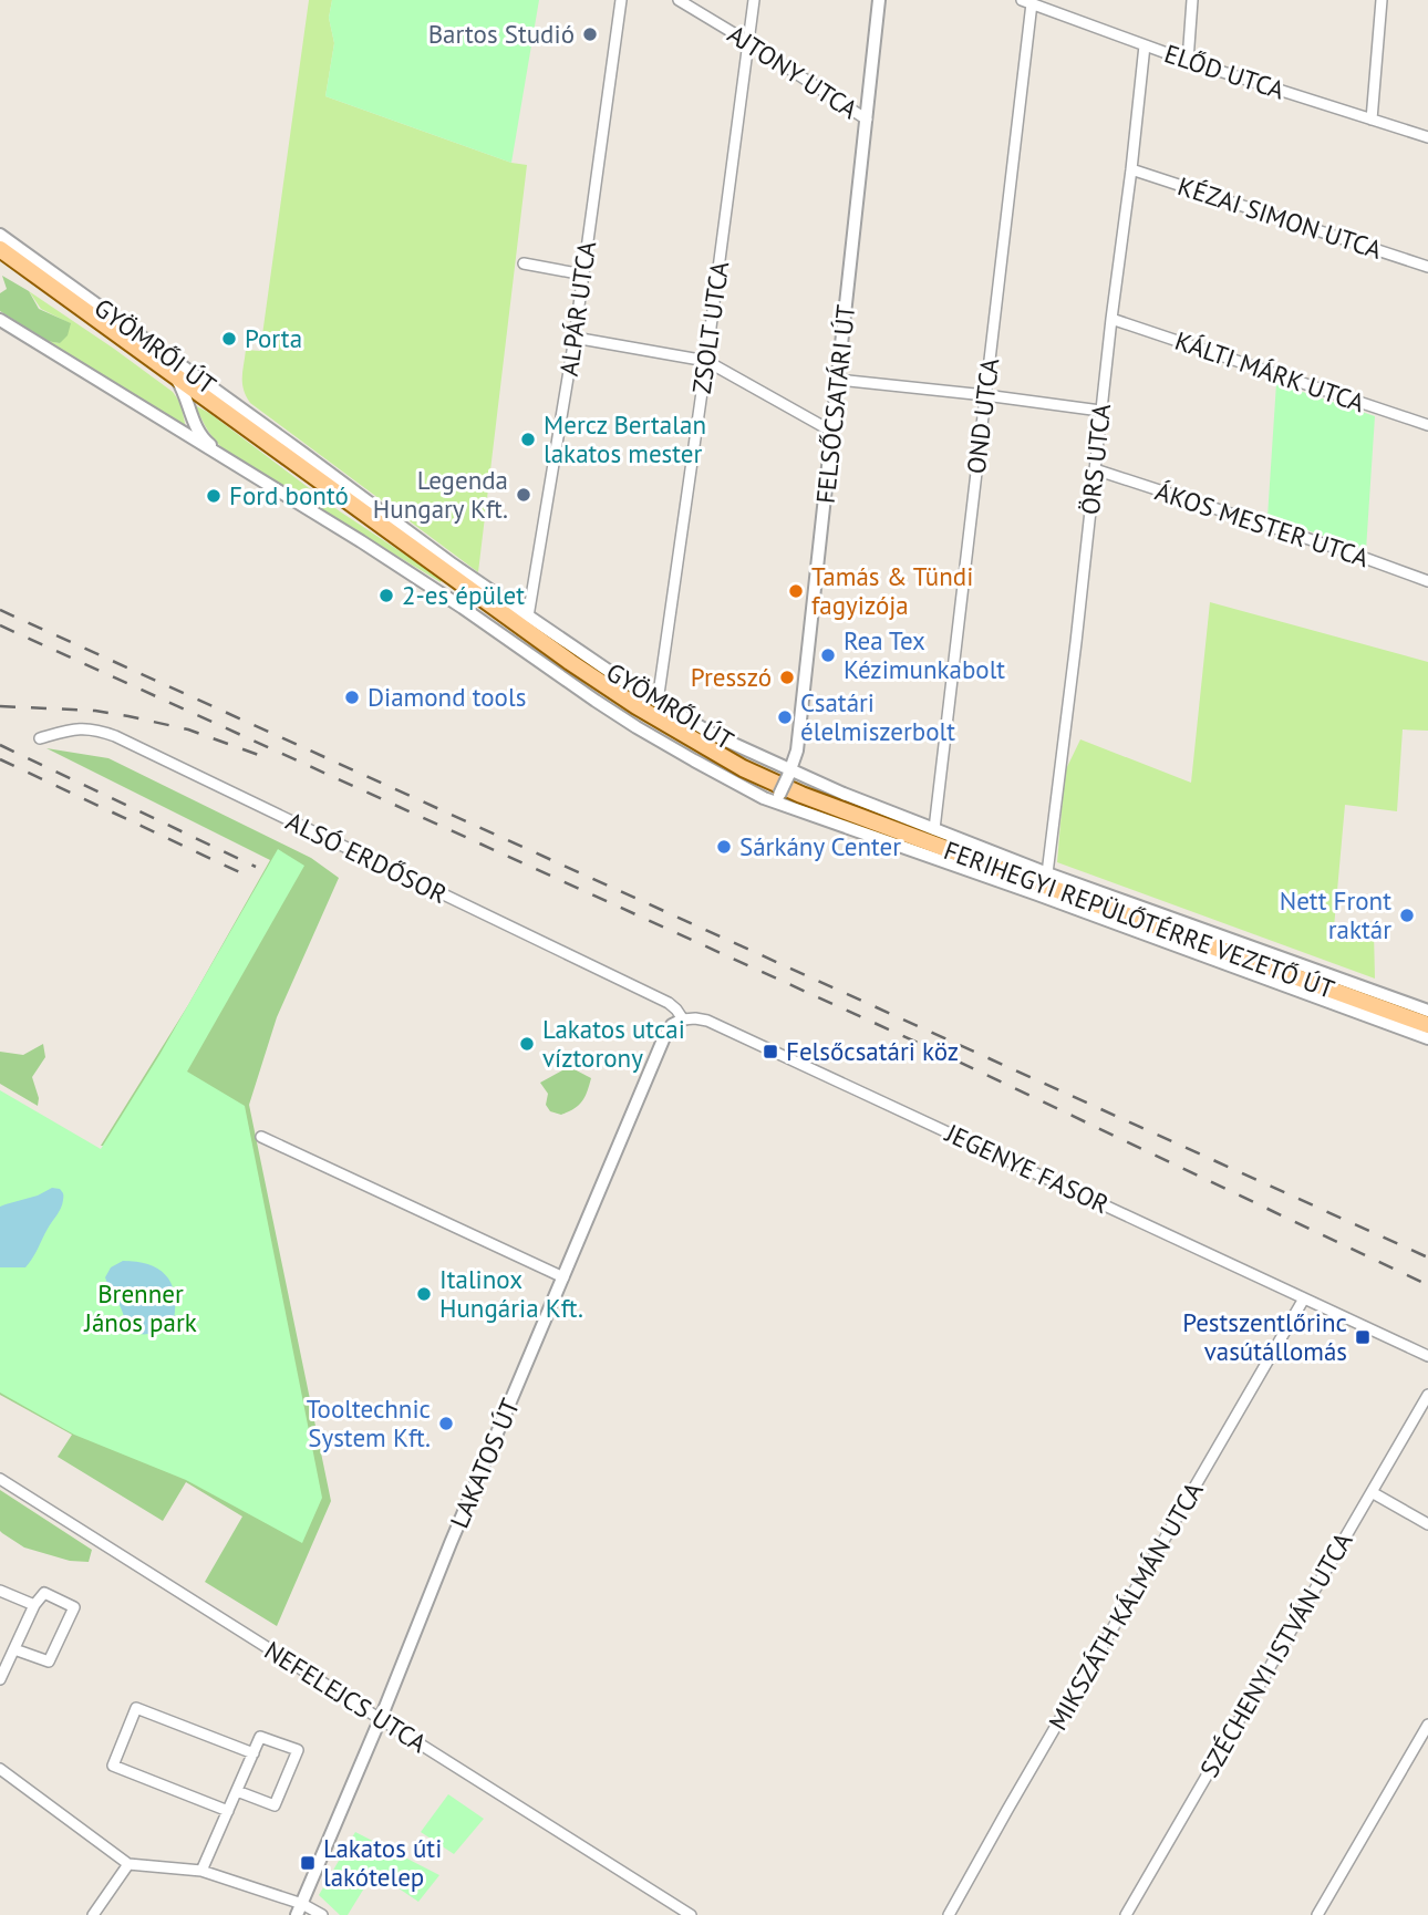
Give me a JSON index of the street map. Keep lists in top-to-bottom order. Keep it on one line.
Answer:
{"streets":{"main road":["FERIHEGYI REPÜLŐTÉRRE VEZETŐ ÚT"],"street":["AJTONY UTCA","ELŐD UTCA","KÉZAI SIMON UTCA","ALPÁR UTCA","ZSOLT UTCA","GYÖMRŐI ÚT","KÁLTI MÁRK UTCA","FELSŐCSATÁRI ÚT","OND UTCA","ÖRS UTCA","ÁKOS MESTER UTCA","ALSÓ ERDŐSOR","JEGENYE FASOR","LAKATOS ÚT","MIKSZÁTH KÁLMÁN UTCA","SZÉCHENYI ISTVÁN UTCA","NEFELEJCS UTCA"]},"crossings":[["AJTONY UTCA","ZSOLT UTCA"],["AJTONY UTCA","FELSŐCSATÁRI ÚT"],["ELŐD UTCA","OND UTCA"],["ELŐD UTCA","ÖRS UTCA"],["KÉZAI SIMON UTCA","ÖRS UTCA"],["ALPÁR UTCA","GYÖMRŐI ÚT"],["ZSOLT UTCA","GYÖMRŐI ÚT"],["GYÖMRŐI ÚT","FELSŐCSATÁRI ÚT"],["GYÖMRŐI ÚT","OND UTCA"],["GYÖMRŐI ÚT","ÖRS UTCA"],["GYÖMRŐI ÚT","FERIHEGYI REPÜLŐTÉRRE VEZETŐ ÚT"],["KÁLTI MÁRK UTCA","ÖRS UTCA"],["ÖRS UTCA","ÁKOS MESTER UTCA"],["ALSÓ ERDŐSOR","JEGENYE FASOR"],["ALSÓ ERDŐSOR","LAKATOS ÚT"],["JEGENYE FASOR","LAKATOS ÚT"],["JEGENYE FASOR","MIKSZÁTH KÁLMÁN UTCA"],["LAKATOS ÚT","NEFELEJCS UTCA"]],"parks":["Brenner János park"],"places":{"other":["Bartos Studió","Porta","Mercz Bertalan lakatos mester","Legenda Hungary Kft.","Ford bontó","Tamás & Tündi fagyizója","2-es épület","Rea Tex Kézimunkabolt","Presszó","Diamond tools","Csatári élelmiszerbolt","Sárkány Center","Nett Front raktár","Lakatos utcai víztorony","Italinox Hungária Kft.","Tooltechnic System Kft."],"transit":["Felsőcsatári köz","Pestszentlőrinc vasútállomás","Lakatos úti lakótelep"]}}
